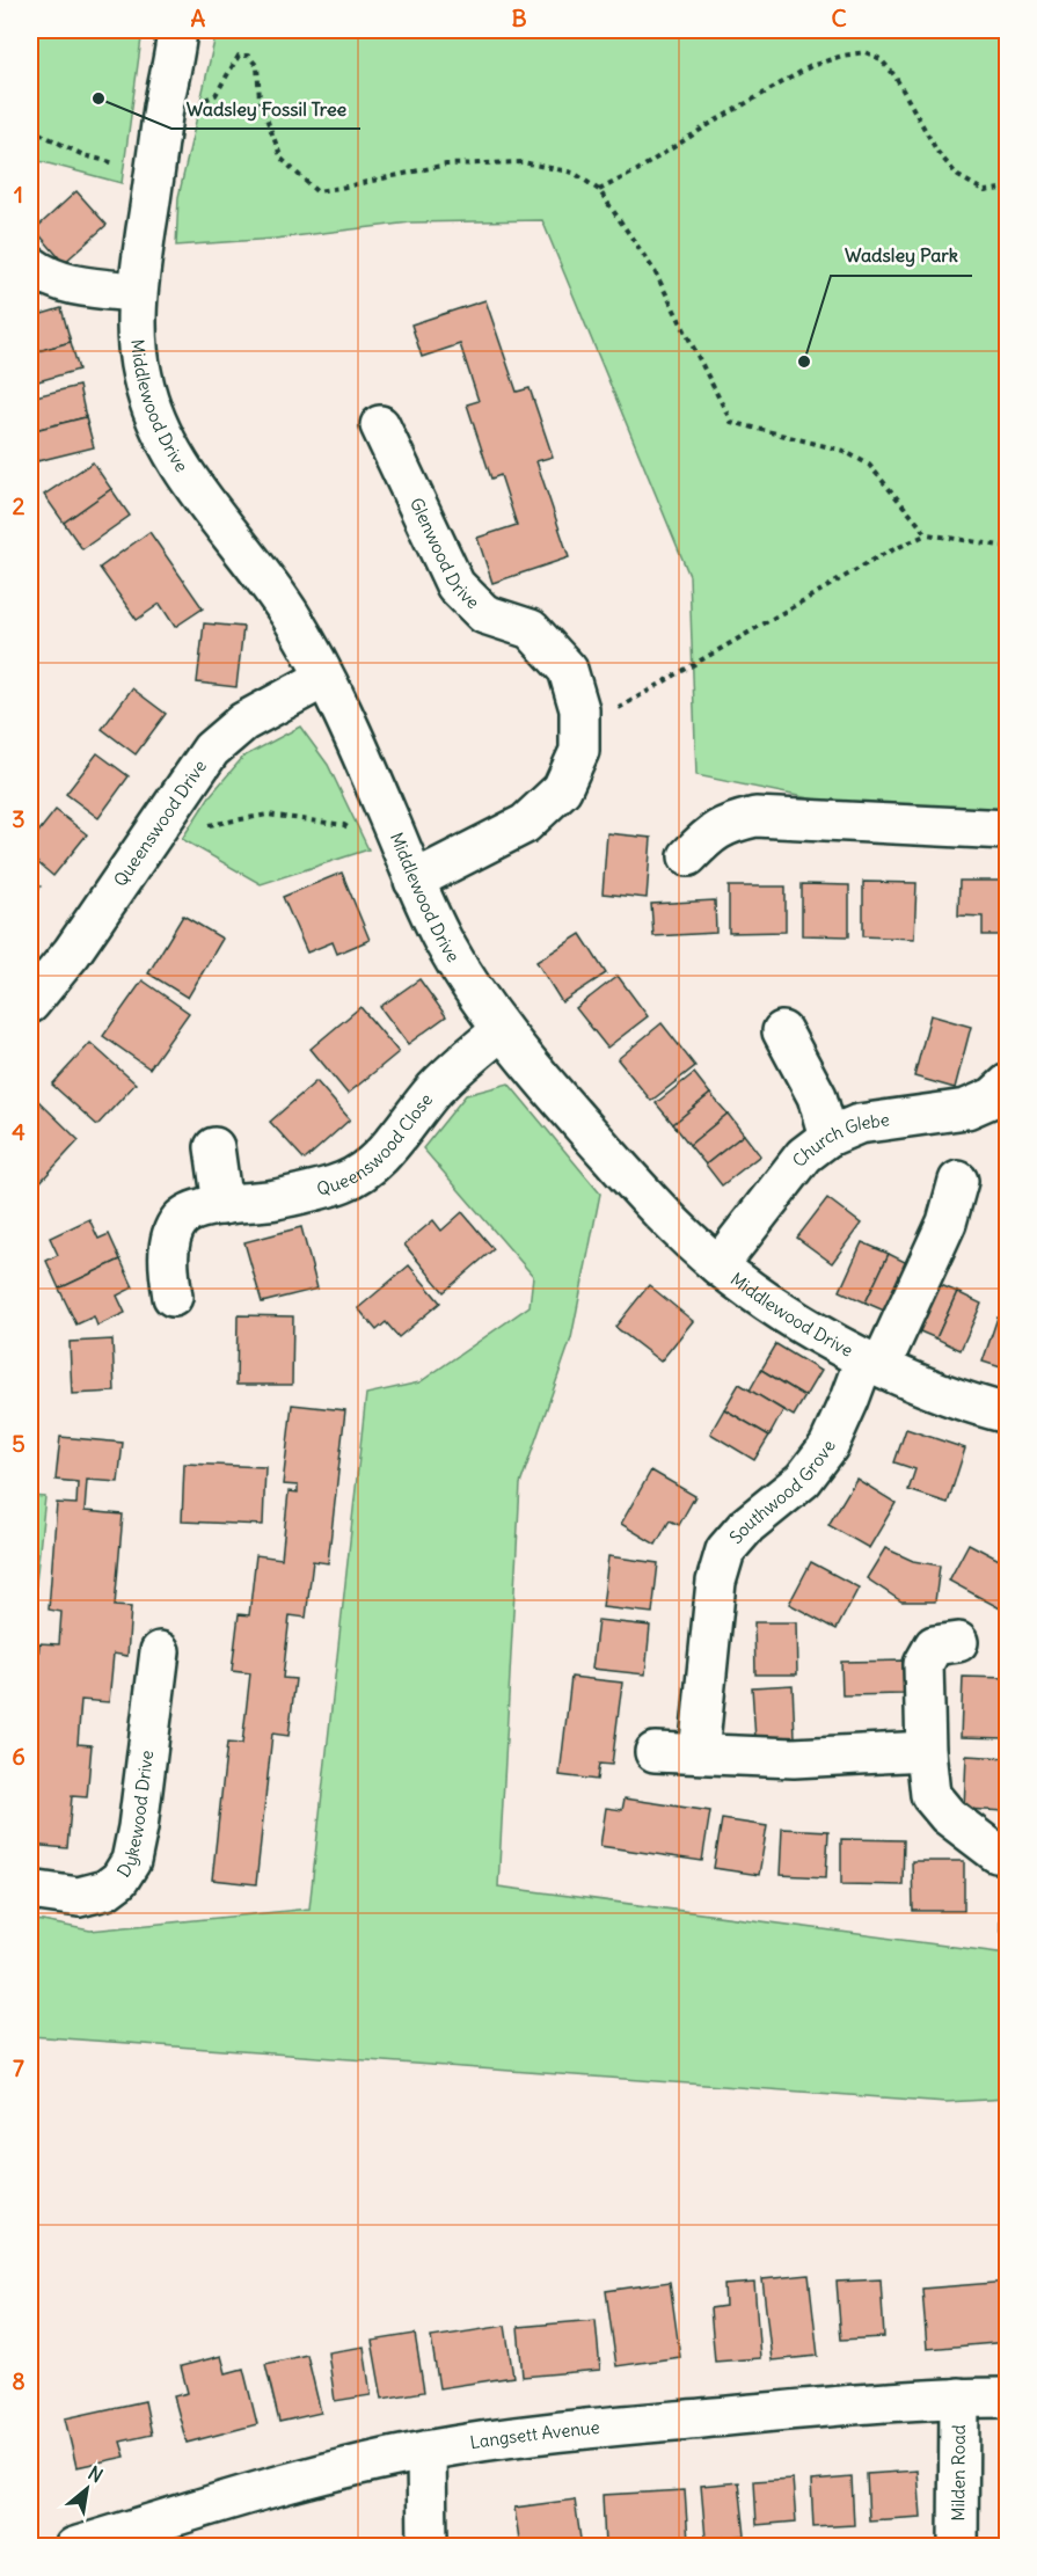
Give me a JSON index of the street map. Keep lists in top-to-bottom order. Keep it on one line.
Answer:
{"streets":{"street":["Middlewood Drive","Glenwood Drive","Queenswood Drive","Queenswood Close","Church Glebe","Southwood Grove","Dykewood Drive","Langsett Avenue","Milden Road"]},"crossings":[["Middlewood Drive","Glenwood Drive"],["Middlewood Drive","Queenswood Drive"],["Middlewood Drive","Queenswood Close"],["Middlewood Drive","Church Glebe"],["Middlewood Drive","Southwood Grove"],["Langsett Avenue","Milden Road"]],"places":["Wadsley Fossil Tree","Wadsley Park"],"north":"top right","grid":{"columns":["A","B","C"],"rows":["1","2","3","4","5","6","7","8"]}}
